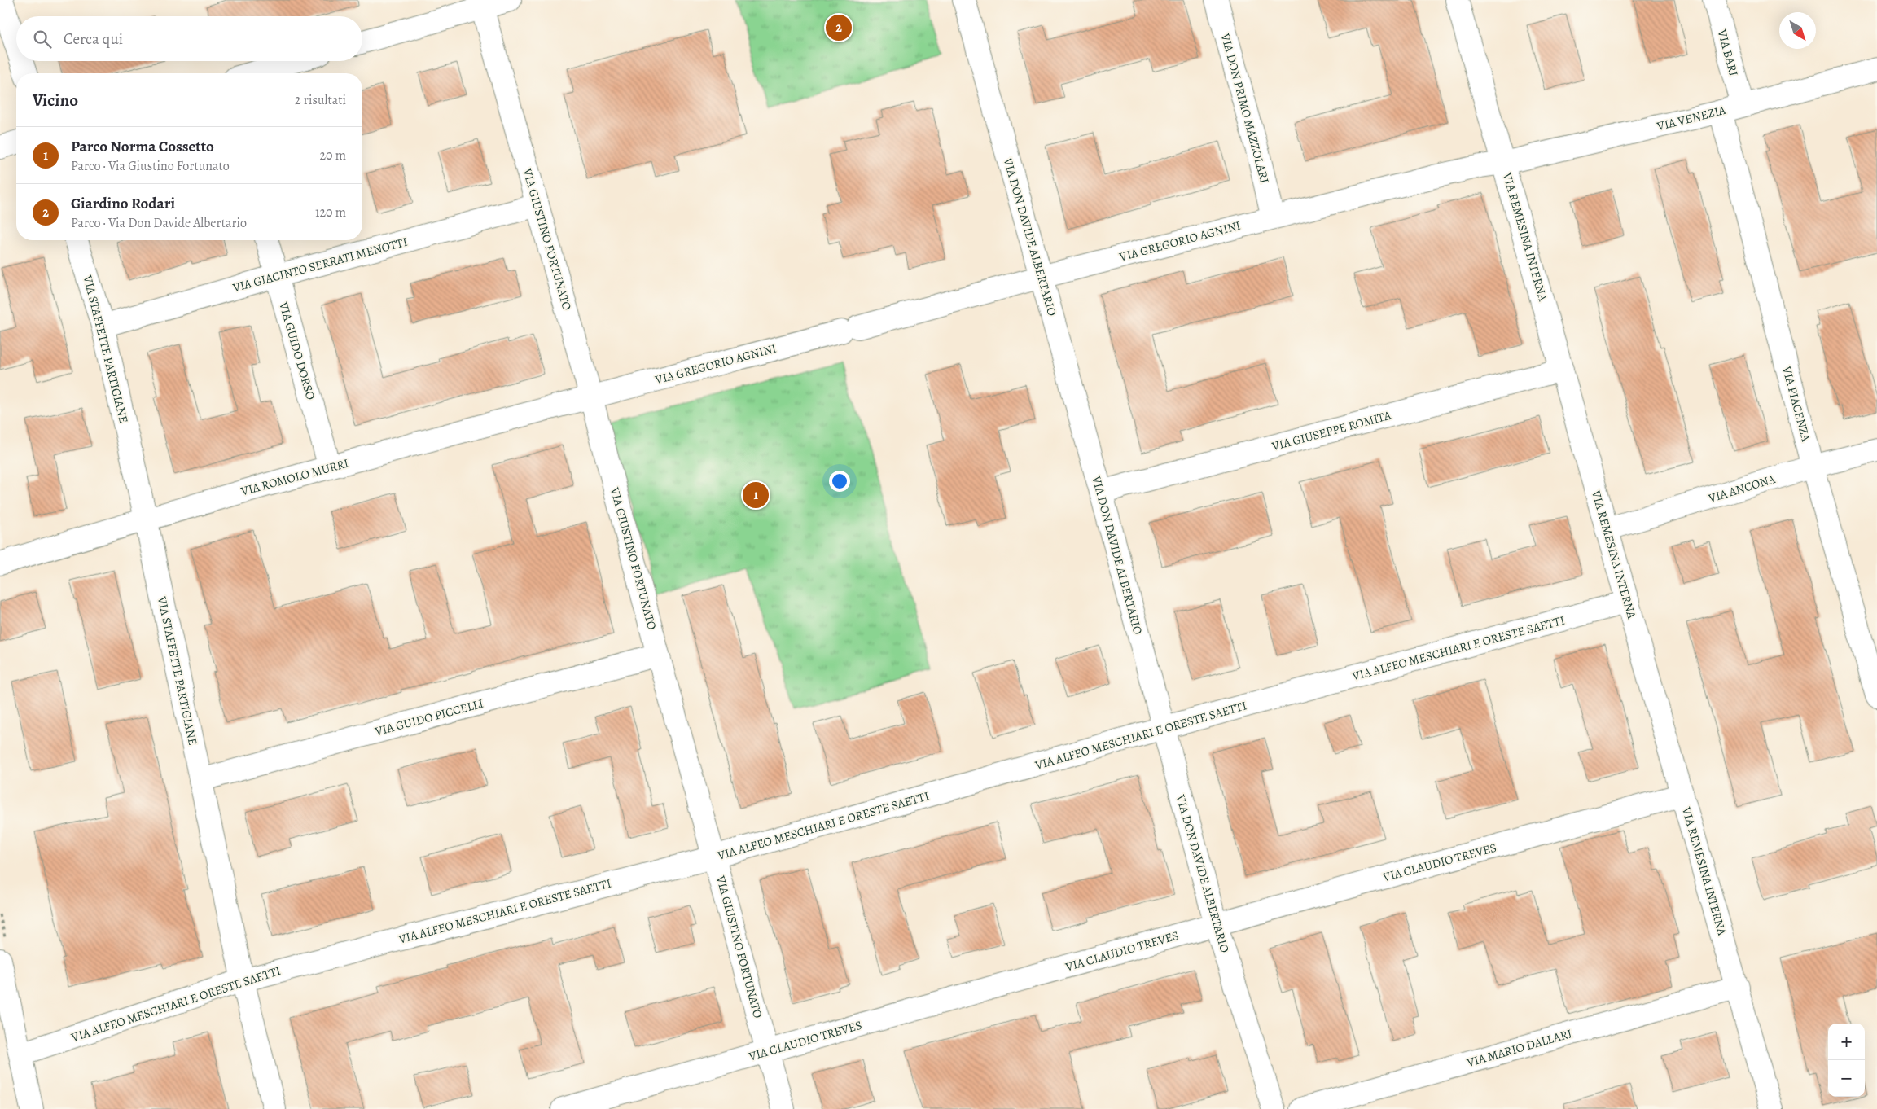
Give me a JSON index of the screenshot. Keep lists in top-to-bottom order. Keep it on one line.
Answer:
{"streets":{"street":["VIA BARI","VIA DON PRIMO MAZZOLARI","VIA VENEZIA","VIA DON DAVIDE ALBERTARIO","VIA REMESINA INTERNA","VIA GIUSTINO FORTUNATO","VIA GREGORIO AGNINI","VIA GIACINTO SERRATI MENOTTI","VIA STAFFETTE PARTIGIANE","VIA GUIDO DORSO","VIA PIACENZA","VIA GIUSEPPE ROMITA","VIA ROMOLO MURRI","VIA ANCONA","VIA ALFEO MESCHIARI E ORESTE SAETTI","VIA GUIDO PICCELLI","VIA CLAUDIO TREVES","VIA MARIO DALLARI"]},"crossings":[["VIA BARI","VIA VENEZIA"],["VIA DON PRIMO MAZZOLARI","VIA GREGORIO AGNINI"],["VIA VENEZIA","VIA REMESINA INTERNA"],["VIA VENEZIA","VIA GREGORIO AGNINI"],["VIA VENEZIA","VIA PIACENZA"],["VIA DON DAVIDE ALBERTARIO","VIA GREGORIO AGNINI"],["VIA DON DAVIDE ALBERTARIO","VIA GIUSEPPE ROMITA"],["VIA DON DAVIDE ALBERTARIO","VIA ALFEO MESCHIARI E ORESTE SAETTI"],["VIA DON DAVIDE ALBERTARIO","VIA CLAUDIO TREVES"],["VIA REMESINA INTERNA","VIA GREGORIO AGNINI"],["VIA REMESINA INTERNA","VIA GIUSEPPE ROMITA"],["VIA REMESINA INTERNA","VIA ANCONA"],["VIA REMESINA INTERNA","VIA ALFEO MESCHIARI E ORESTE SAETTI"],["VIA REMESINA INTERNA","VIA CLAUDIO TREVES"],["VIA REMESINA INTERNA","VIA MARIO DALLARI"],["VIA GIUSTINO FORTUNATO","VIA GREGORIO AGNINI"],["VIA GIUSTINO FORTUNATO","VIA GIACINTO SERRATI MENOTTI"],["VIA GIUSTINO FORTUNATO","VIA ROMOLO MURRI"],["VIA GIUSTINO FORTUNATO","VIA ALFEO MESCHIARI E ORESTE SAETTI"],["VIA GIUSTINO FORTUNATO","VIA GUIDO PICCELLI"],["VIA GIUSTINO FORTUNATO","VIA CLAUDIO TREVES"],["VIA GREGORIO AGNINI","VIA ROMOLO MURRI"],["VIA GIACINTO SERRATI MENOTTI","VIA STAFFETTE PARTIGIANE"],["VIA GIACINTO SERRATI MENOTTI","VIA GUIDO DORSO"],["VIA STAFFETTE PARTIGIANE","VIA ROMOLO MURRI"],["VIA STAFFETTE PARTIGIANE","VIA ALFEO MESCHIARI E ORESTE SAETTI"],["VIA STAFFETTE PARTIGIANE","VIA GUIDO PICCELLI"],["VIA GUIDO DORSO","VIA ROMOLO MURRI"],["VIA PIACENZA","VIA ANCONA"]],"north":"bottom right","page":{"pins":["2","1"],"search":"Cerca qui","heading":["Vicino","2 risultati"],"list":[{"mark":"1","name":"Parco Norma Cossetto","note":"Parco · Via Giustino Fortunato","value":"20 m"},{"mark":"2","name":"Giardino Rodari","note":"Parco · Via Don Davide Albertario","value":"120 m"}],"map_buttons":["+","−"]}}
